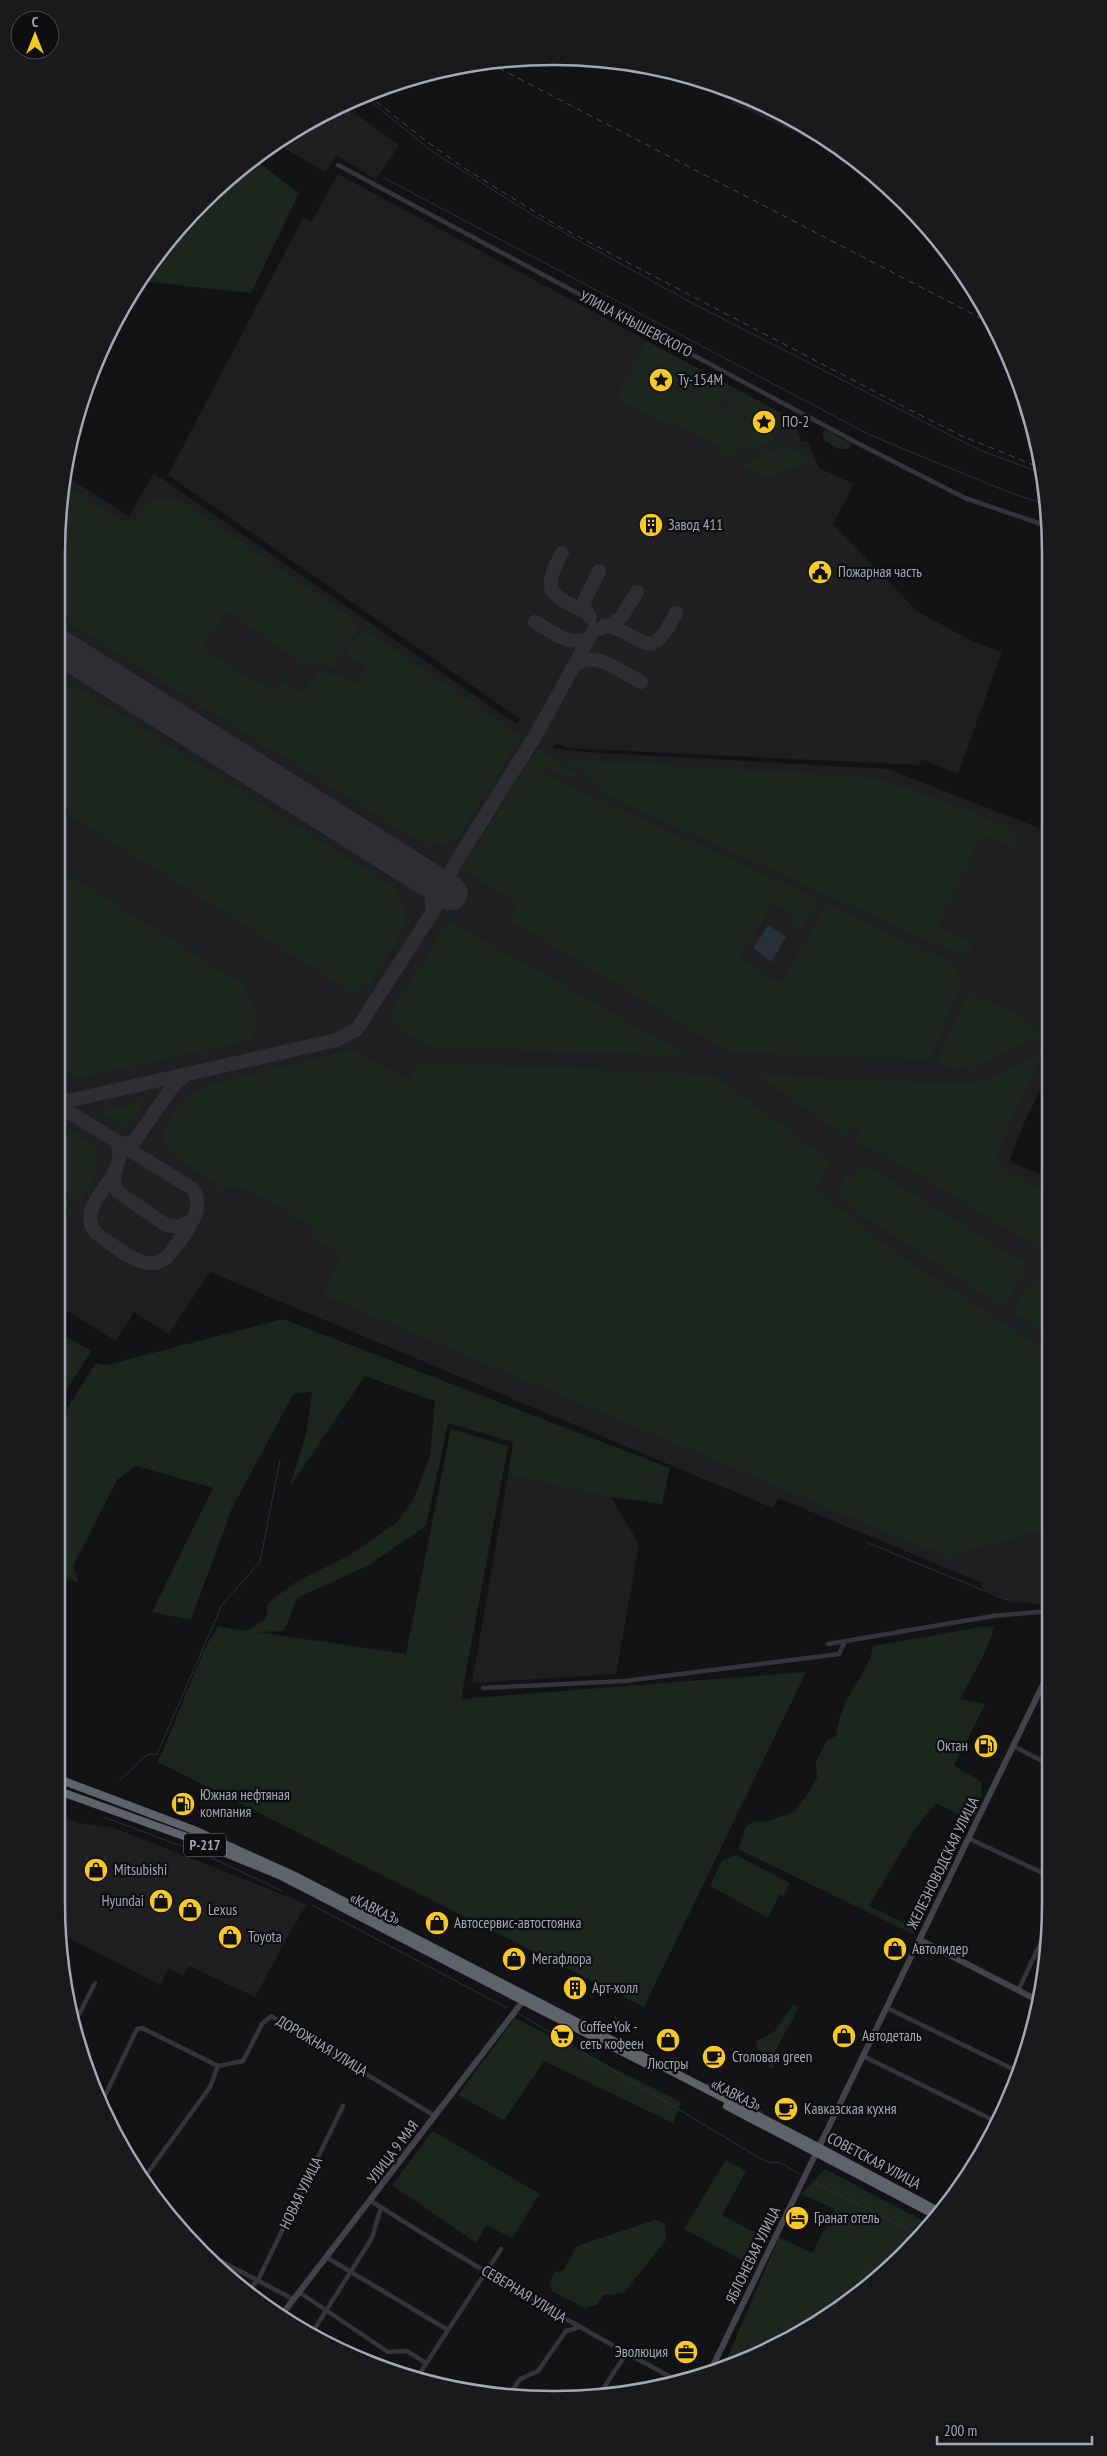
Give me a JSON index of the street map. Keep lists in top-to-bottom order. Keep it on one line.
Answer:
{"streets":{"highway":["Р-217","«КАВКАЗ»","СОВЕТСКАЯ УЛИЦА"],"main road":["ЖЕЛЕЗНОВОДСКАЯ УЛИЦА","УЛИЦА 9 МАЯ","ЯБЛОНЕВАЯ УЛИЦА"],"street":["УЛИЦА КНЫШЕВСКОГО","ДОРОЖНАЯ УЛИЦА","НОВАЯ УЛИЦА","СЕВЕРНАЯ УЛИЦА"]},"crossings":[["ЖЕЛЕЗНОВОДСКАЯ УЛИЦА","«КАВКАЗ»"],["ЖЕЛЕЗНОВОДСКАЯ УЛИЦА","СОВЕТСКАЯ УЛИЦА"],["ЖЕЛЕЗНОВОДСКАЯ УЛИЦА","ЯБЛОНЕВАЯ УЛИЦА"],["«КАВКАЗ»","УЛИЦА 9 МАЯ"],["«КАВКАЗ»","СОВЕТСКАЯ УЛИЦА"],["«КАВКАЗ»","ЯБЛОНЕВАЯ УЛИЦА"],["ДОРОЖНАЯ УЛИЦА","УЛИЦА 9 МАЯ"],["УЛИЦА 9 МАЯ","СЕВЕРНАЯ УЛИЦА"],["СОВЕТСКАЯ УЛИЦА","ЯБЛОНЕВАЯ УЛИЦА"]],"places":{"place":["Ту-154М","ПО-2"],"building":["Завод 411","Арт-холл"],"public building":["Пожарная часть"],"fuel station":["Октан","Южная нефтяная компания"],"shop":["Mitsubishi","Hyundai","Lexus","Автосервис-автостоянка","Toyota","Автолидер","Мегафлора","Автодеталь","Люстры"],"supermarket":["CoffeeYok - сеть кофеен"],"cafe":["Столовая green","Кавказская кухня"],"hotel":["Гранат отель"],"office":["Эволюция"]},"scale_bar":"200 m","north":"top"}
